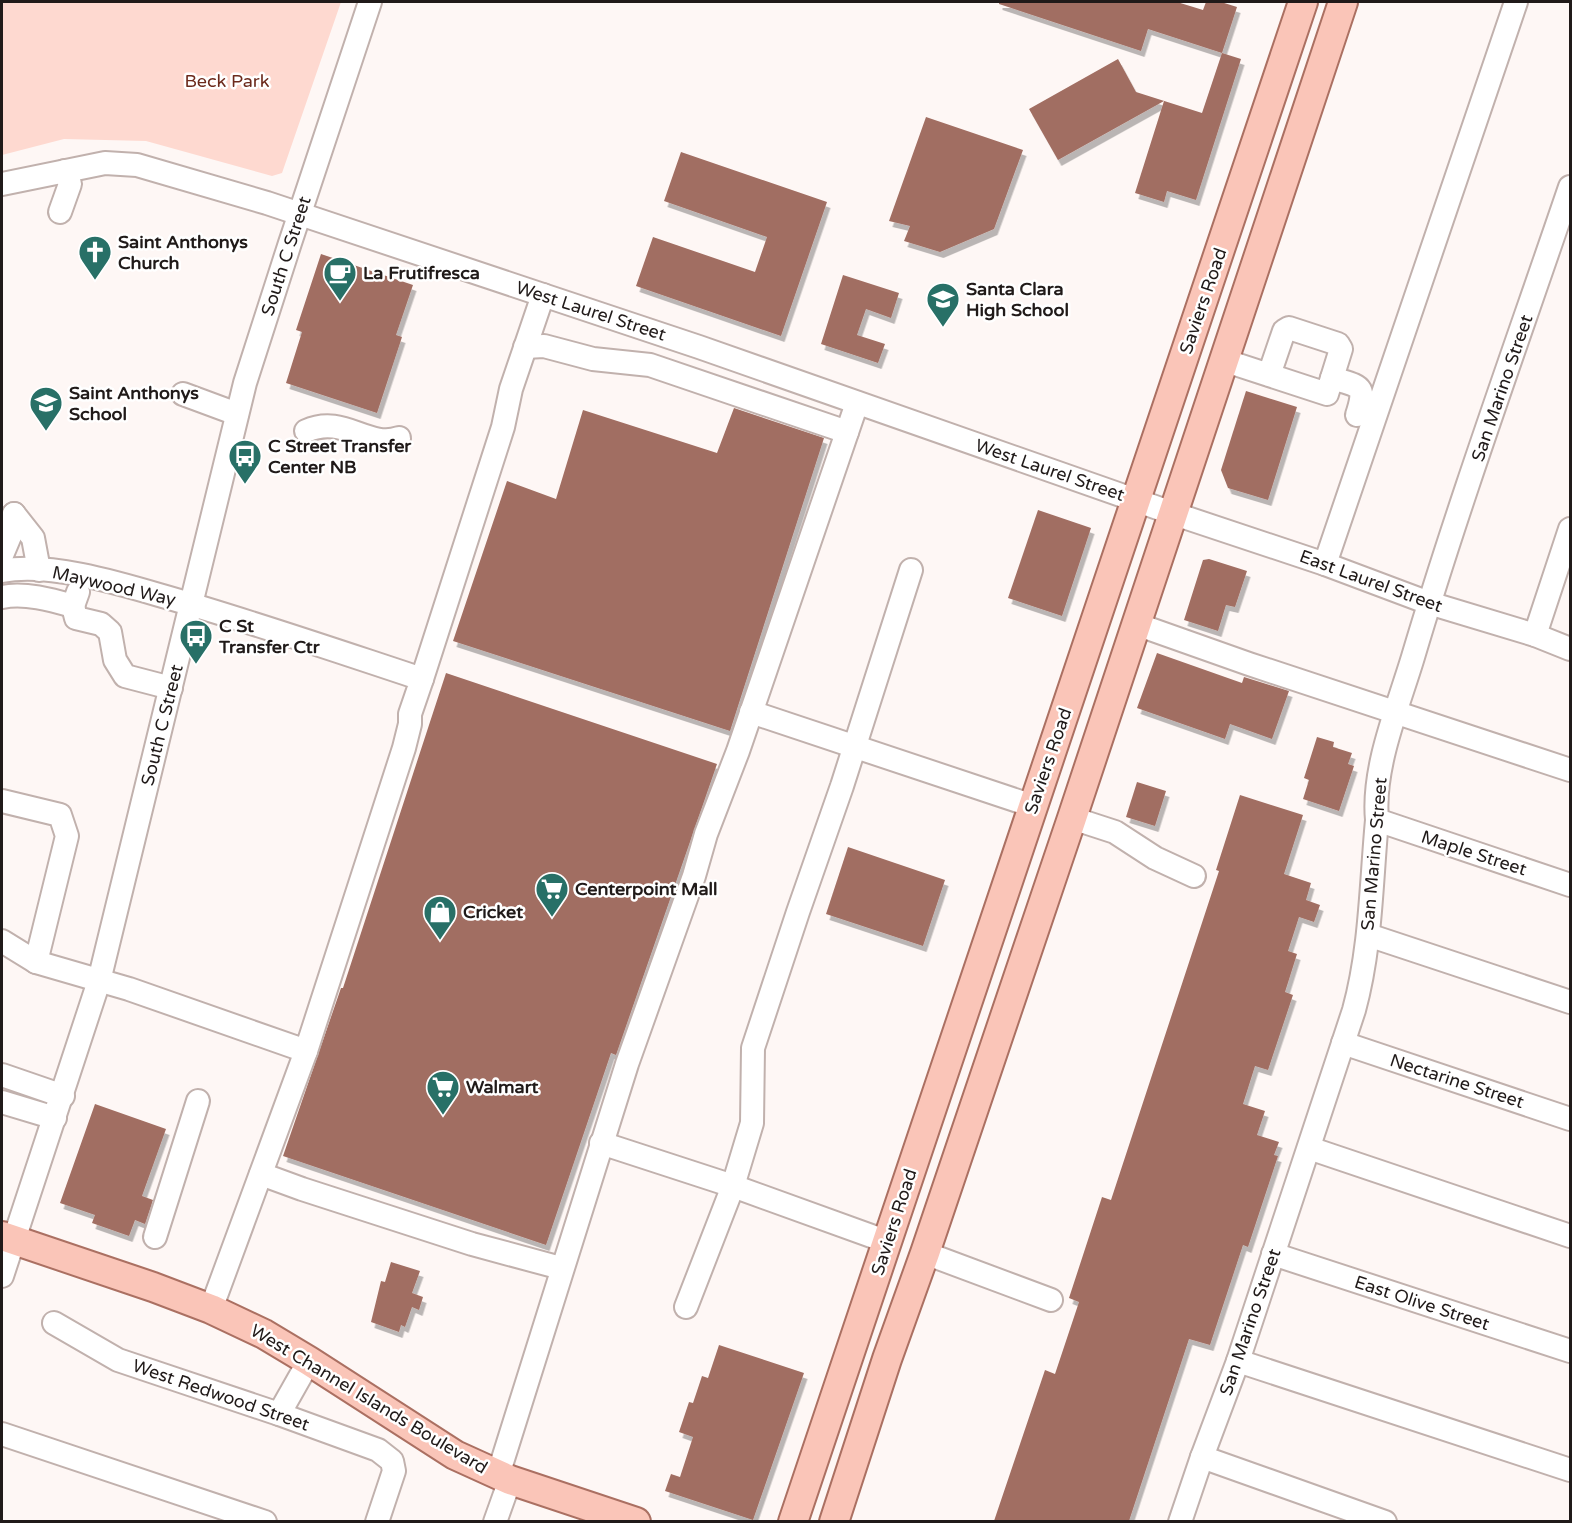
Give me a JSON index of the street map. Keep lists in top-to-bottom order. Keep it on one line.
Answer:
{"streets":{"main road":["Saviers Road","West Channel Islands Boulevard"],"street":["South C Street","West Laurel Street","San Marino Street","East Laurel Street","Maywood Way","Maple Street","Nectarine Street","East Olive Street","West Redwood Street"]},"crossings":[["South C Street","West Laurel Street"],["South C Street","Maywood Way"],["South C Street","West Channel Islands Boulevard"],["Saviers Road","West Laurel Street"],["Saviers Road","East Laurel Street"],["West Laurel Street","East Laurel Street"],["San Marino Street","East Laurel Street"],["San Marino Street","Maple Street"],["San Marino Street","Nectarine Street"],["San Marino Street","East Olive Street"]],"parks":["Beck Park"],"places":{"church":["Saint Anthonys Church"],"cafe":["La Frutifresca"],"school or university":["Santa Clara High School","Saint Anthonys School"],"bus stop":["C Street Transfer Center NB","C St Transfer Ctr"],"supermarket":["Centerpoint Mall","Walmart"],"shop":["Cricket"]}}
